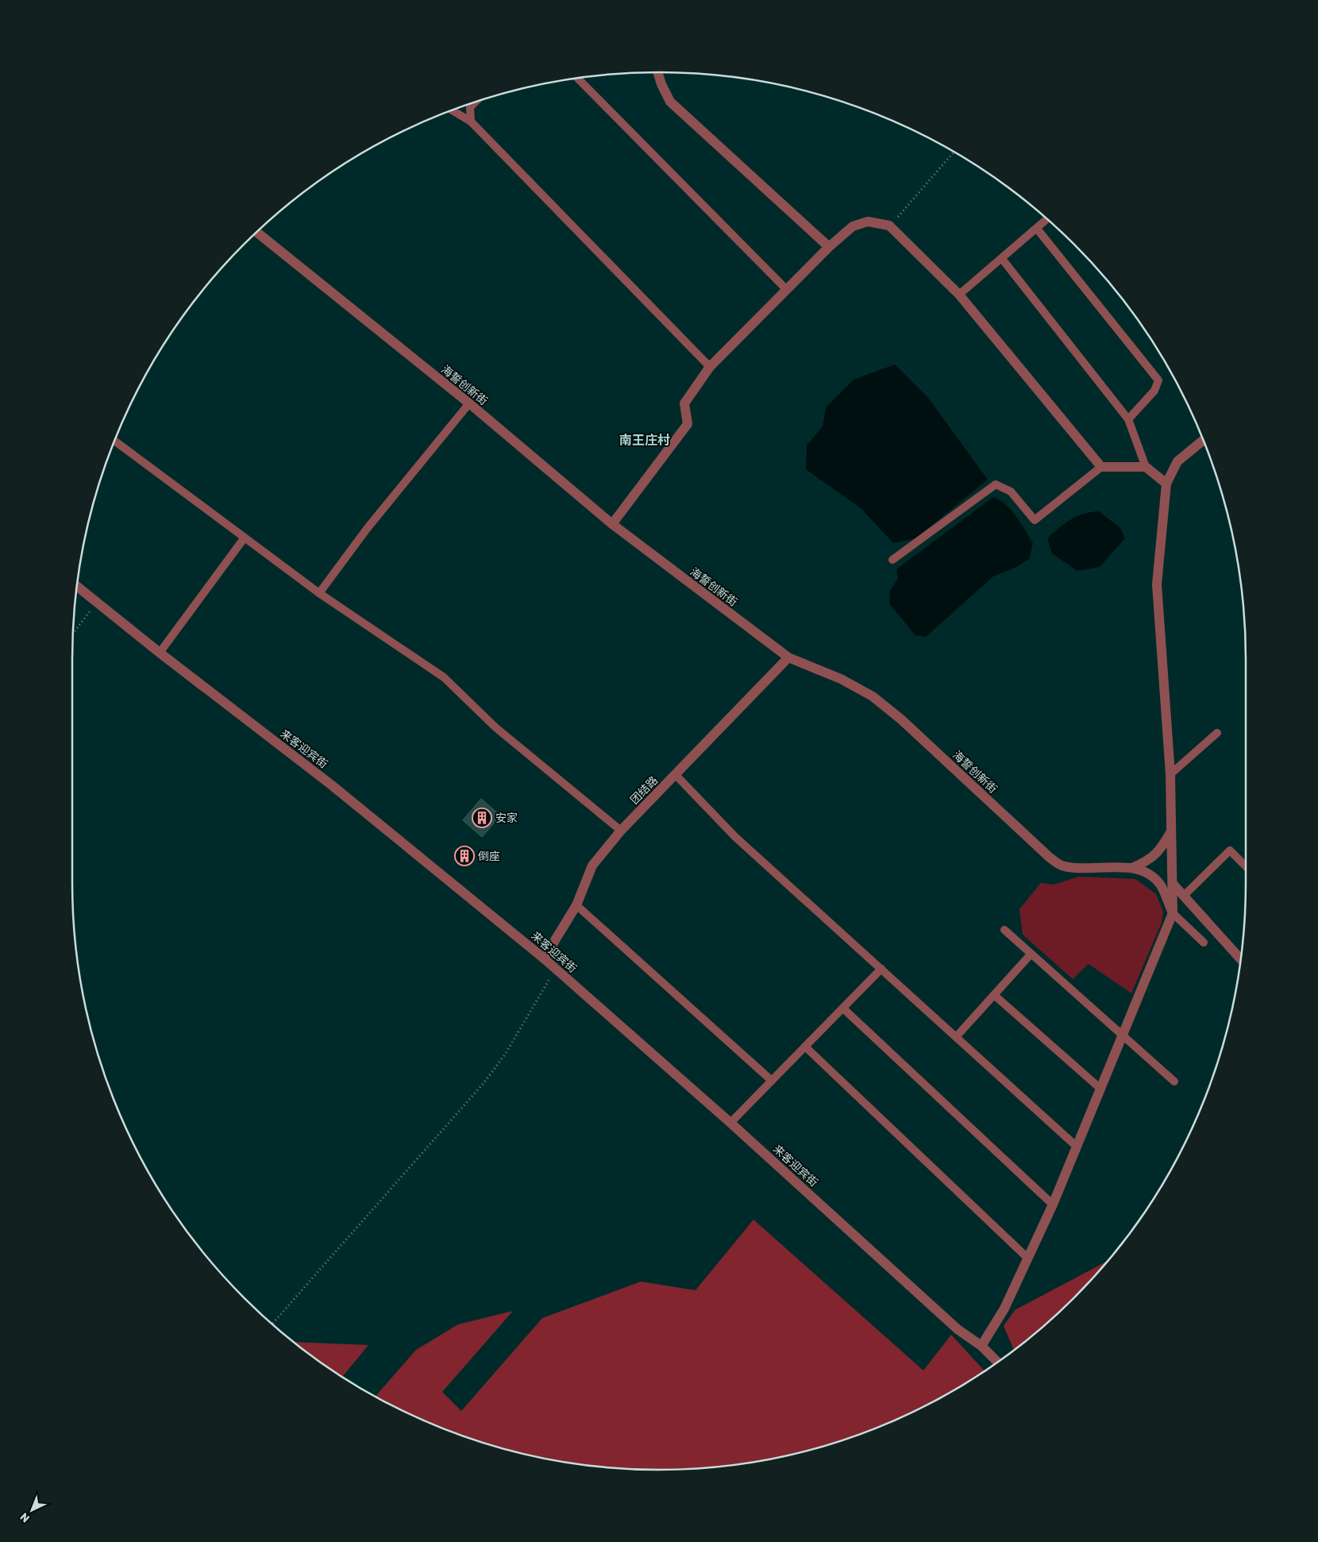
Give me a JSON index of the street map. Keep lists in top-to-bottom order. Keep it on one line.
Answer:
{"streets":{"street":["海誓创新街","来客迎宾街","团结路"]},"crossings":[["海誓创新街","团结路"],["来客迎宾街","团结路"]],"districts":["南王庄村"],"places":{"building":["安家","倒座"]},"north":"bottom left"}
